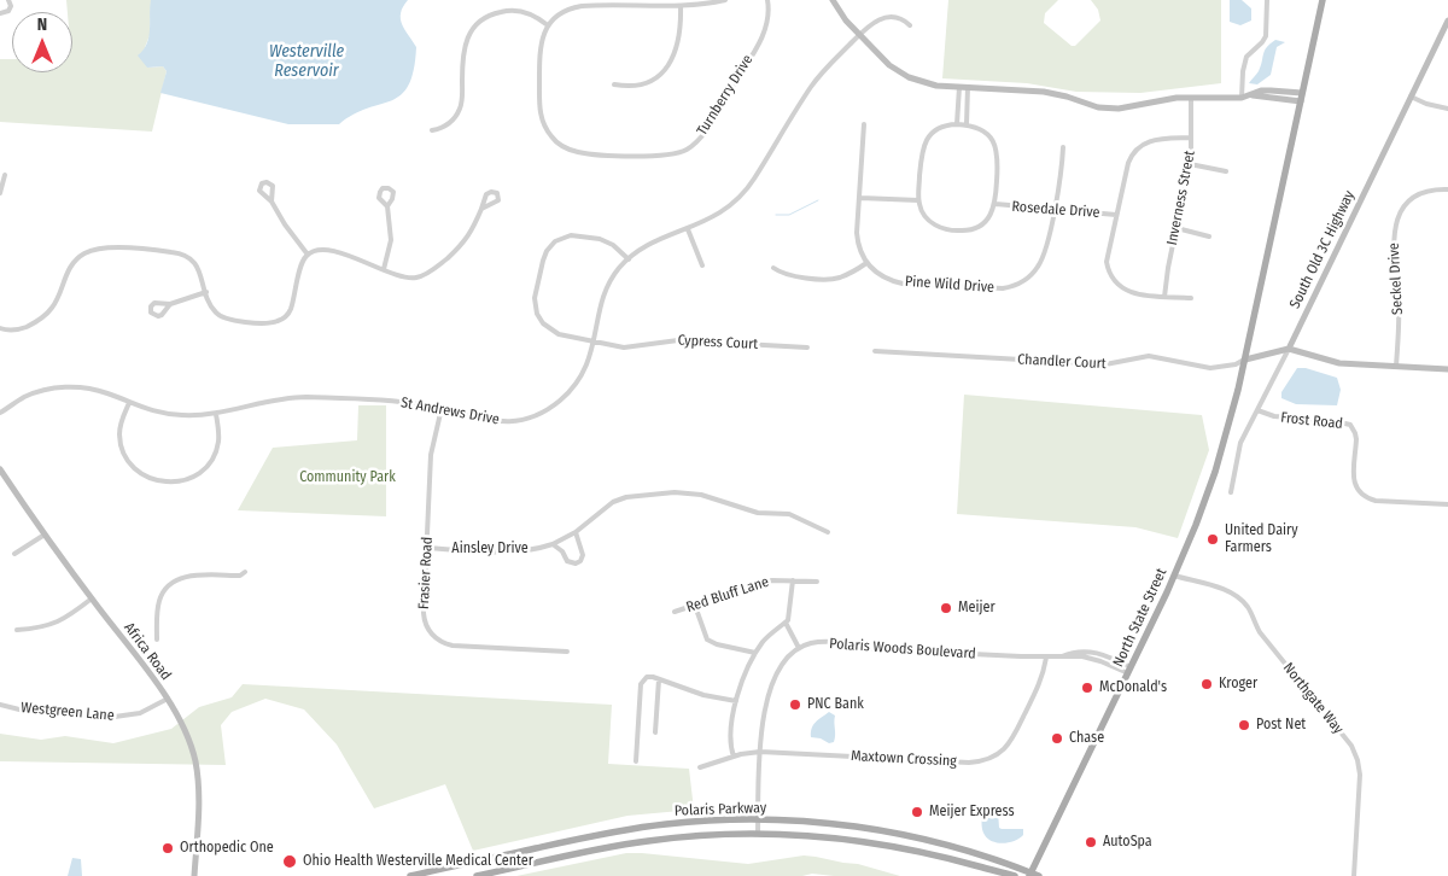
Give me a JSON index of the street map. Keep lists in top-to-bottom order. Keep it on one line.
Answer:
{"streets":{"main road":["North State Street","Polaris Parkway"],"street":["Turnberry Drive","Inverness Street","Rosedale Drive","South Old 3C Highway","Seckel Drive","Pine Wild Drive","Cypress Court","Chandler Court","St Andrews Drive","Frost Road","Ainsley Drive","Frasier Road","Red Bluff Lane","Polaris Woods Boulevard","Africa Road","Northgate Way","Westgreen Lane","Maxtown Crossing"]},"crossings":[["Rosedale Drive","Pine Wild Drive"],["South Old 3C Highway","Frost Road"],["Cypress Court","St Andrews Drive"],["Chandler Court","North State Street"],["St Andrews Drive","Frasier Road"],["Ainsley Drive","Frasier Road"],["North State Street","Polaris Woods Boulevard"],["North State Street","Northgate Way"],["North State Street","Polaris Parkway"],["Polaris Woods Boulevard","Maxtown Crossing"],["Africa Road","Westgreen Lane"]],"water":["Westerville Reservoir"],"parks":["Community Park"],"places":["United Dairy Farmers","Meijer","Kroger","McDonald's","PNC Bank","Post Net","Chase","Meijer Express","AutoSpa","Orthopedic One","Ohio Health Westerville Medical Center"],"north":"top"}
